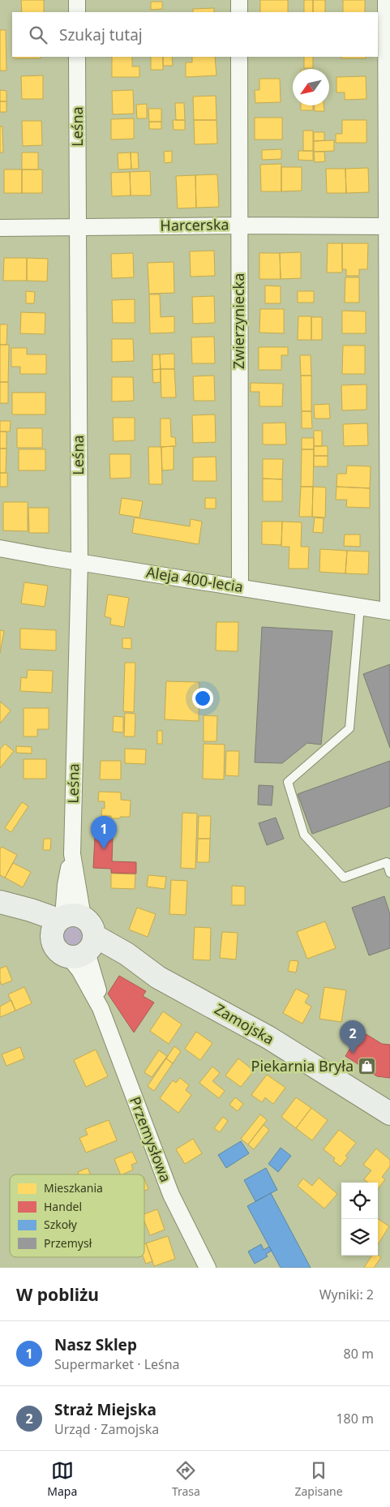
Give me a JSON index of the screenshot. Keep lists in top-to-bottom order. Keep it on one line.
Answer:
{"streets":{"street":["Leśna","Harcerska","Zwierzyniecka","Aleja 400-lecia","Zamojska","Przemysłowa"]},"crossings":[["Leśna","Harcerska"],["Leśna","Aleja 400-lecia"],["Leśna","Zamojska"],["Harcerska","Zwierzyniecka"],["Zwierzyniecka","Aleja 400-lecia"],["Zamojska","Przemysłowa"]],"places":{"shop":["Piekarnia Bryła"]},"legend":["Mieszkania","Handel","Szkoły","Przemysł"],"north":"bottom left","page":{"search":"Szukaj tutaj","pins":["1","2"],"heading":["W pobliżu","Wyniki: 2"],"list":[{"mark":"1","name":"Nasz Sklep","note":"Supermarket · Leśna","value":"80 m"},{"mark":"2","name":"Straż Miejska","note":"Urząd · Zamojska","value":"180 m"}],"nav":["Mapa","Trasa","Zapisane"]}}
